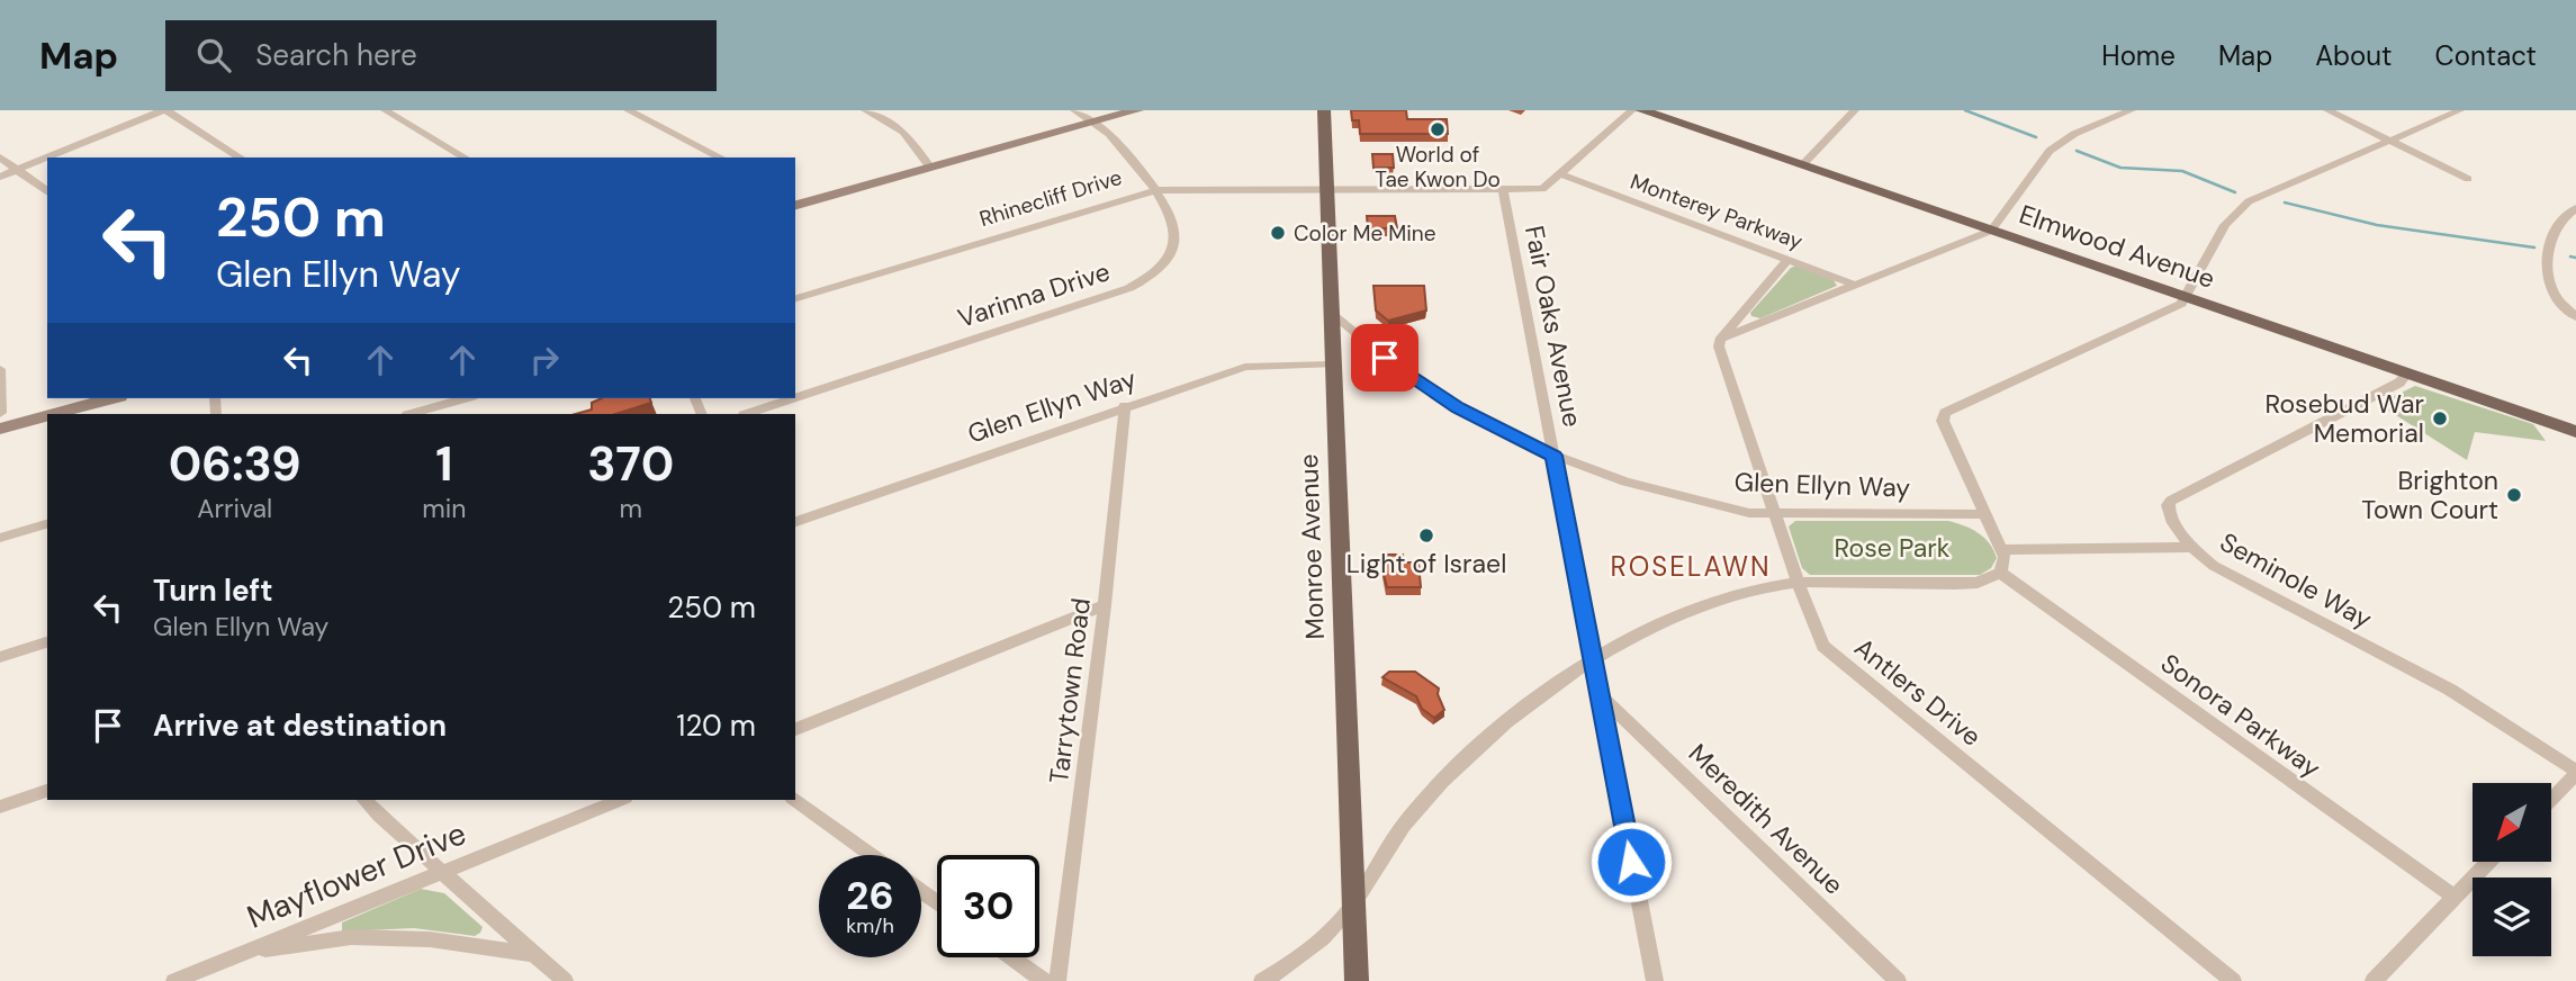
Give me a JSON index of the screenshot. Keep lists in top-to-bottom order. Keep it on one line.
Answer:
{"streets":{"main road":["Elmwood Avenue","Monroe Avenue"],"street":["Rhinecliff Drive","Monterey Parkway","Varinna Drive","Fair Oaks Avenue","Glen Ellyn Way","Seminole Way","Tarrytown Road","Antlers Drive","Sonora Parkway","Meredith Avenue","Mayflower Drive"]},"crossings":[["Rhinecliff Drive","Monterey Parkway"],["Rhinecliff Drive","Varinna Drive"],["Rhinecliff Drive","Fair Oaks Avenue"],["Rhinecliff Drive","Monroe Avenue"],["Elmwood Avenue","Seminole Way"],["Fair Oaks Avenue","Glen Ellyn Way"],["Fair Oaks Avenue","Meredith Avenue"],["Glen Ellyn Way","Monroe Avenue"],["Glen Ellyn Way","Tarrytown Road"],["Glen Ellyn Way","Antlers Drive"]],"districts":["ROSELAWN"],"parks":["Rose Park"],"places":["World of Tae Kwon Do","Color Me Mine","Rosebud War Memorial","Brighton Town Court","Light of Israel"],"north":"bottom left","page":{"header":"Map","search":"Search here","nav":["Home","Map","About","Contact"],"turn":["250 m","Glen Ellyn Way"],"eta":["06:39","Arrival","1","min","370","m"],"list":[{"name":"Turn left","note":"Glen Ellyn Way","value":"250 m"},{"name":"Arrive at destination","value":"120 m"}],"speed":"26 km/h","limit":"30"}}
